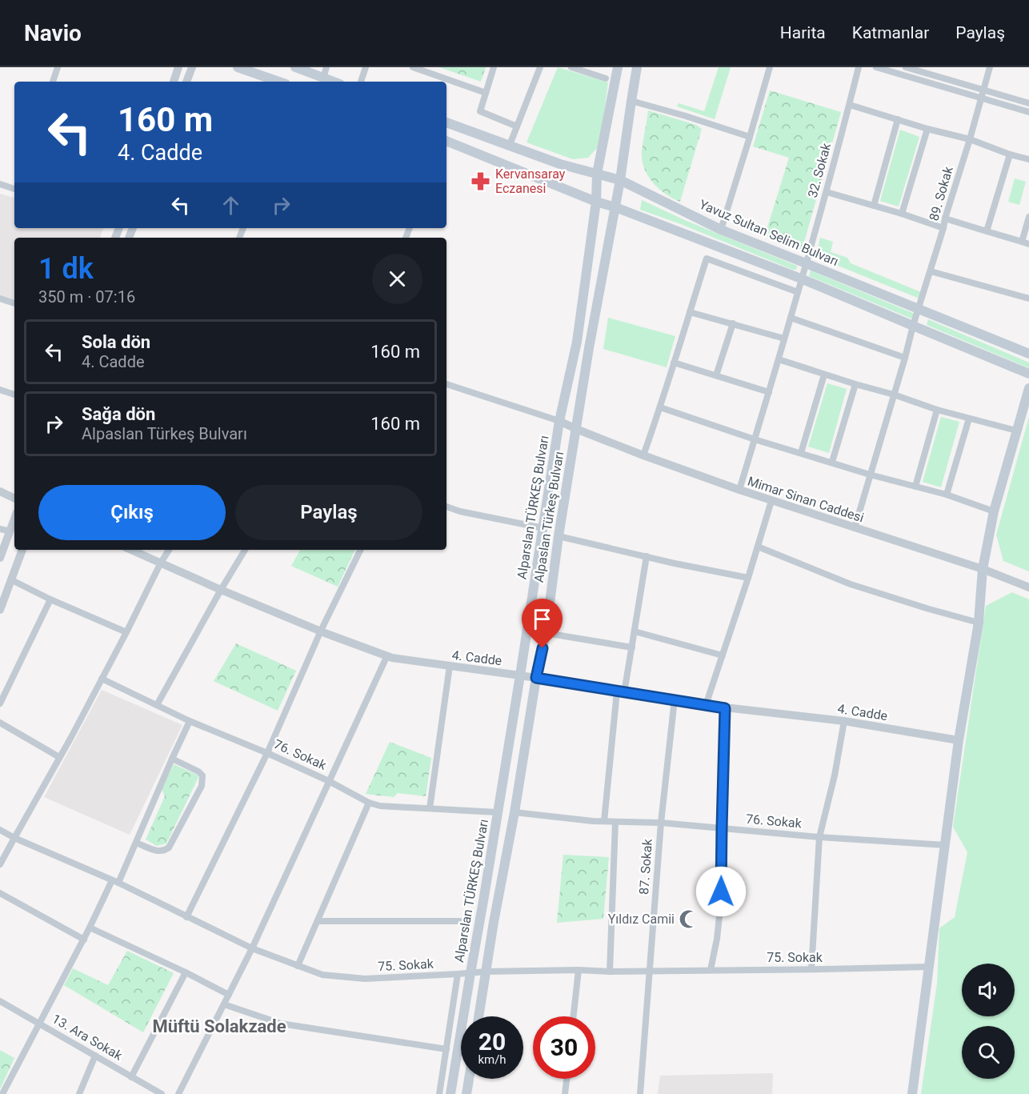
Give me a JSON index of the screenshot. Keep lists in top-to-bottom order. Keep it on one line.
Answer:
{"streets":{"main road":["Yavuz Sultan Selim Bulvarı","Alparslan TÜRKEŞ Bulvarı","Alpaslan Türkeş Bulvarı"],"street":["32. Sokak","89. Sokak","Mimar Sinan Caddesi","4. Cadde","76. Sokak","87. Sokak","75. Sokak","13. Ara Sokak"]},"crossings":[["32. Sokak","Yavuz Sultan Selim Bulvarı"],["32. Sokak","Mimar Sinan Caddesi"],["89. Sokak","Yavuz Sultan Selim Bulvarı"],["89. Sokak","Mimar Sinan Caddesi"],["Yavuz Sultan Selim Bulvarı","Alparslan TÜRKEŞ Bulvarı"],["Yavuz Sultan Selim Bulvarı","Alpaslan Türkeş Bulvarı"],["Mimar Sinan Caddesi","Alparslan TÜRKEŞ Bulvarı"],["Mimar Sinan Caddesi","Alpaslan Türkeş Bulvarı"],["Alparslan TÜRKEŞ Bulvarı","4. Cadde"],["Alparslan TÜRKEŞ Bulvarı","76. Sokak"],["Alparslan TÜRKEŞ Bulvarı","75. Sokak"],["Alpaslan Türkeş Bulvarı","4. Cadde"],["Alpaslan Türkeş Bulvarı","76. Sokak"],["Alpaslan Türkeş Bulvarı","75. Sokak"],["4. Cadde","87. Sokak"],["76. Sokak","87. Sokak"],["87. Sokak","75. Sokak"]],"districts":["Müftü Solakzade"],"places":{"pharmacy":["Kervansaray Eczanesi"],"mosque":["Yıldız Camii"]},"page":{"header":"Navio","nav":["Harita","Katmanlar","Paylaş"],"turn":["160 m","4. Cadde"],"heading":["1 dk","350 m · 07:16"],"list":[{"name":"Sola dön","note":"4. Cadde","value":"160 m"},{"name":"Sağa dön","note":"Alpaslan Türkeş Bulvarı","value":"160 m"}],"buttons":["Çıkış","Paylaş"],"speed":"20 km/h","limit":"30"}}
